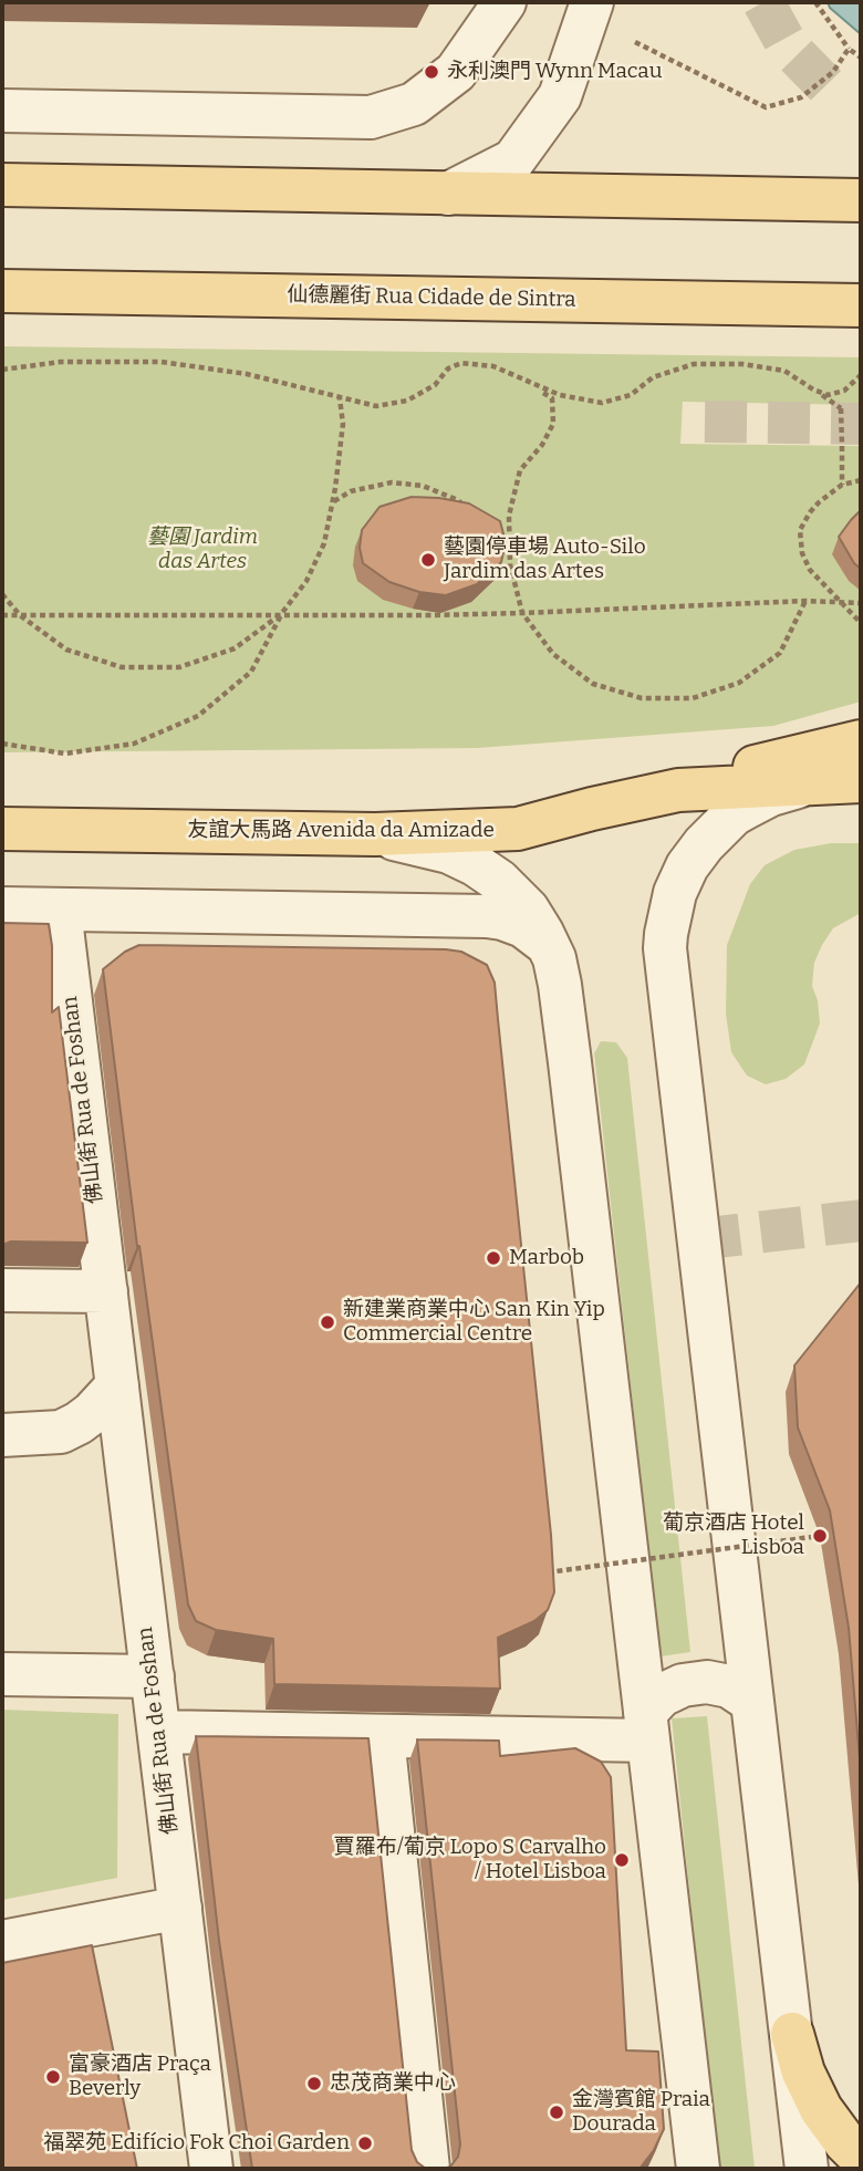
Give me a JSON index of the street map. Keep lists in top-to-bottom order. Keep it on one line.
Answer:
{"streets":{"main road":["仙德麗街 Rua Cidade de Sintra","友誼大馬路 Avenida da Amizade"],"street":["佛山街 Rua de Foshan"]},"parks":["藝園 Jardim das Artes"],"places":["永利澳門 Wynn Macau","藝園停車場 Auto-Silo Jardim das Artes","Marbob","新建業商業中心 San Kin Yip Commercial Centre","葡京酒店 Hotel Lisboa","賈羅布/葡京 Lopo S Carvalho / Hotel Lisboa","富豪酒店 Praça Beverly","忠茂商業中心","金灣賓館 Praia Dourada","福翠苑 Edifício Fok Choi Garden"]}
